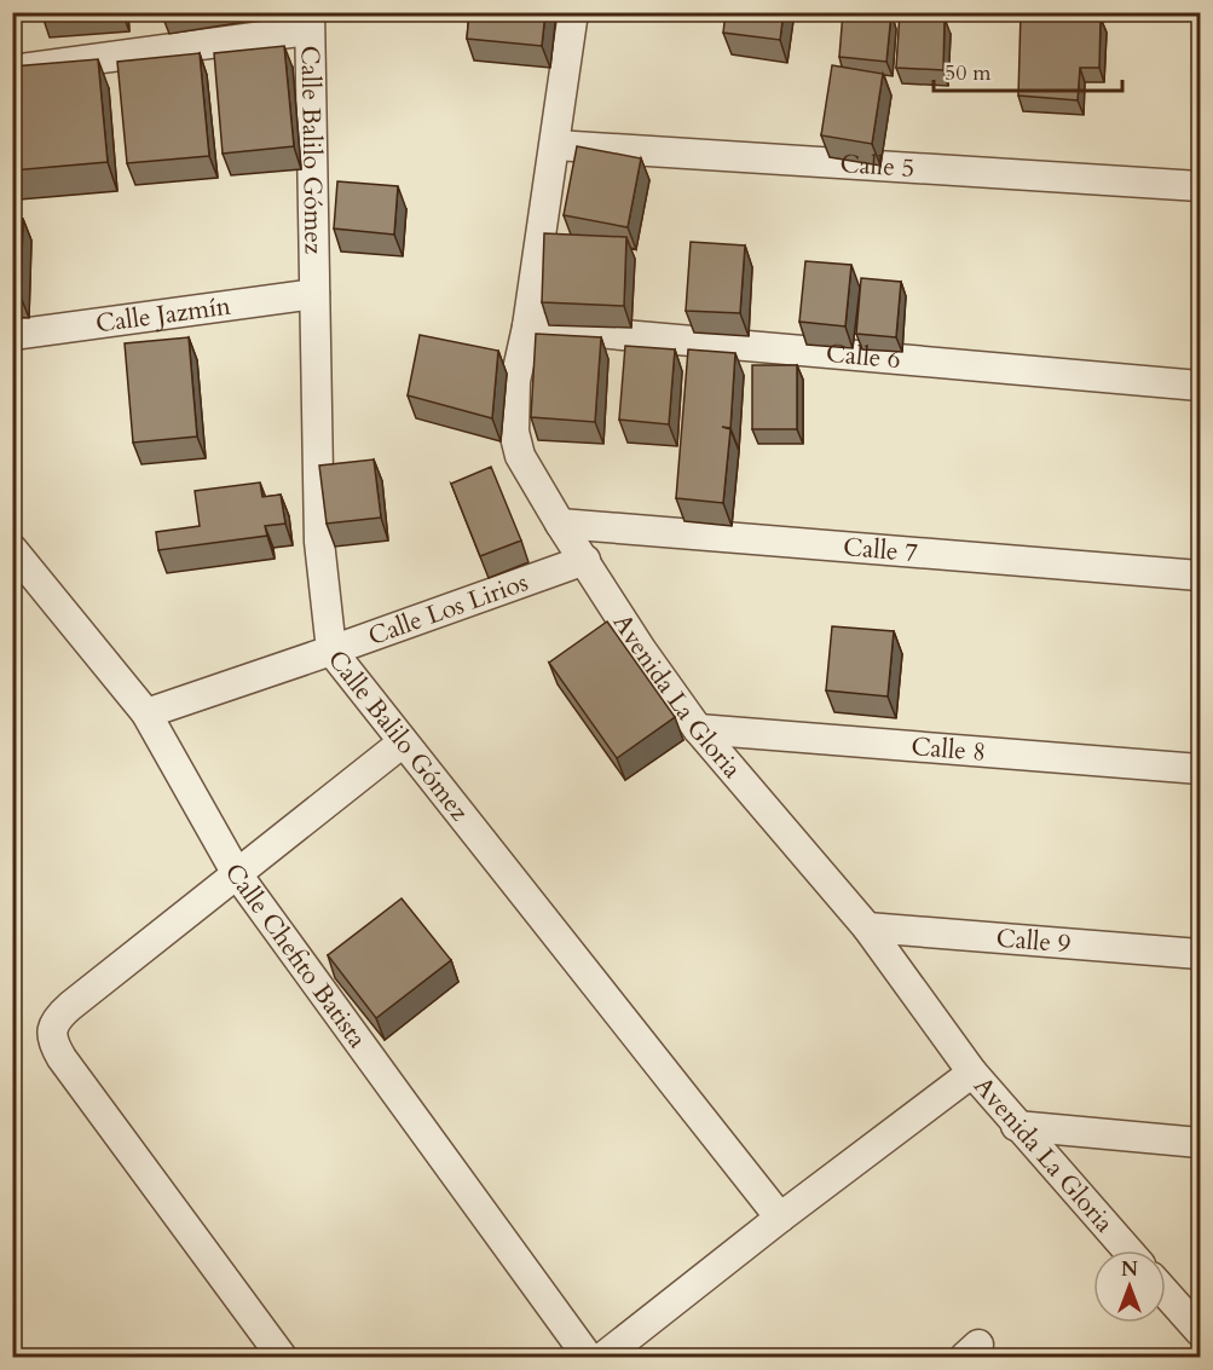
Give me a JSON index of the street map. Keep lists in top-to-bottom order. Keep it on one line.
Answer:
{"streets":{"street":["Calle Balilo Gómez","Calle 5","Calle Jazmín","Calle 6","Calle 7","Calle Los Lirios","Avenida La Gloria","Calle 8","Calle 9","Calle Chefito Batista"]},"crossings":[["Calle Balilo Gómez","Calle Jazmín"],["Calle Balilo Gómez","Calle Los Lirios"],["Calle 5","Avenida La Gloria"],["Calle 6","Avenida La Gloria"],["Calle 7","Avenida La Gloria"],["Calle Los Lirios","Avenida La Gloria"],["Calle Los Lirios","Calle Chefito Batista"],["Avenida La Gloria","Calle 8"],["Avenida La Gloria","Calle 9"]],"scale_bar":"50 m","north":"top"}
